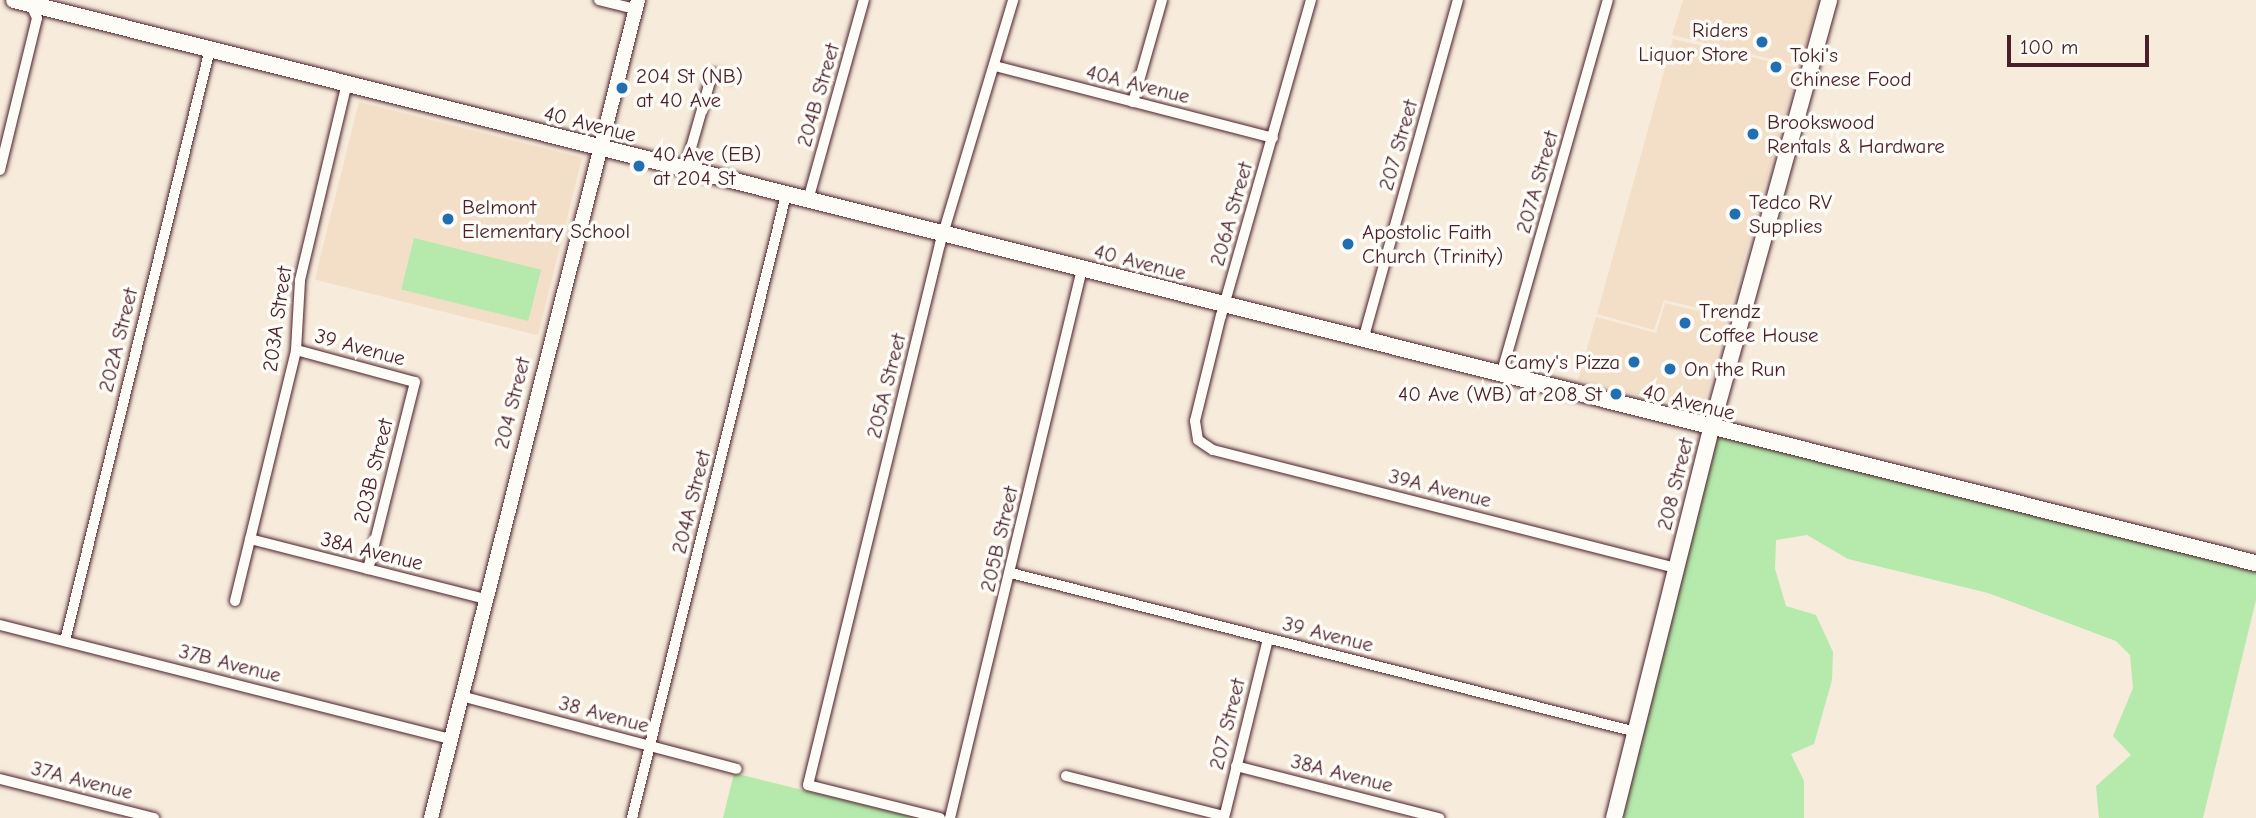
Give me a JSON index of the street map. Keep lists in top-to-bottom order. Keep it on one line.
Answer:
{"streets":{"main road":["40 Avenue","208 Street"],"street":["40A Avenue","204B Street","207 Street","207A Street","206A Street","203A Street","202A Street","39 Avenue","205A Street","204 Street","203B Street","39A Avenue","204A Street","205B Street","38A Avenue","37B Avenue","38 Avenue","37A Avenue"]},"crossings":[["40A Avenue","206A Street"],["40A Avenue","205A Street"],["204B Street","40 Avenue"],["40 Avenue","207 Street"],["40 Avenue","207A Street"],["40 Avenue","206A Street"],["40 Avenue","203A Street"],["40 Avenue","202A Street"],["40 Avenue","205A Street"],["40 Avenue","204 Street"],["40 Avenue","208 Street"],["40 Avenue","204A Street"],["40 Avenue","205B Street"],["207 Street","39 Avenue"],["207 Street","38A Avenue"],["206A Street","39A Avenue"],["203A Street","39 Avenue"],["203A Street","38A Avenue"],["202A Street","37B Avenue"],["39 Avenue","203B Street"],["39 Avenue","208 Street"],["39 Avenue","205B Street"],["204 Street","38A Avenue"],["204 Street","37B Avenue"],["204 Street","38 Avenue"],["203B Street","38A Avenue"],["208 Street","39A Avenue"],["204A Street","38 Avenue"]],"places":["Riders Liquor Store","Toki's Chinese Food","204 St (NB) at 40 Ave","Brookswood Rentals & Hardware","40 Ave (EB) at 204 St","Tedco RV Supplies","Belmont Elementary School","Apostolic Faith Church (Trinity)","Trendz Coffee House","Camy's Pizza","On the Run","40 Ave (WB) at 208 St"],"scale_bar":"100 m"}
